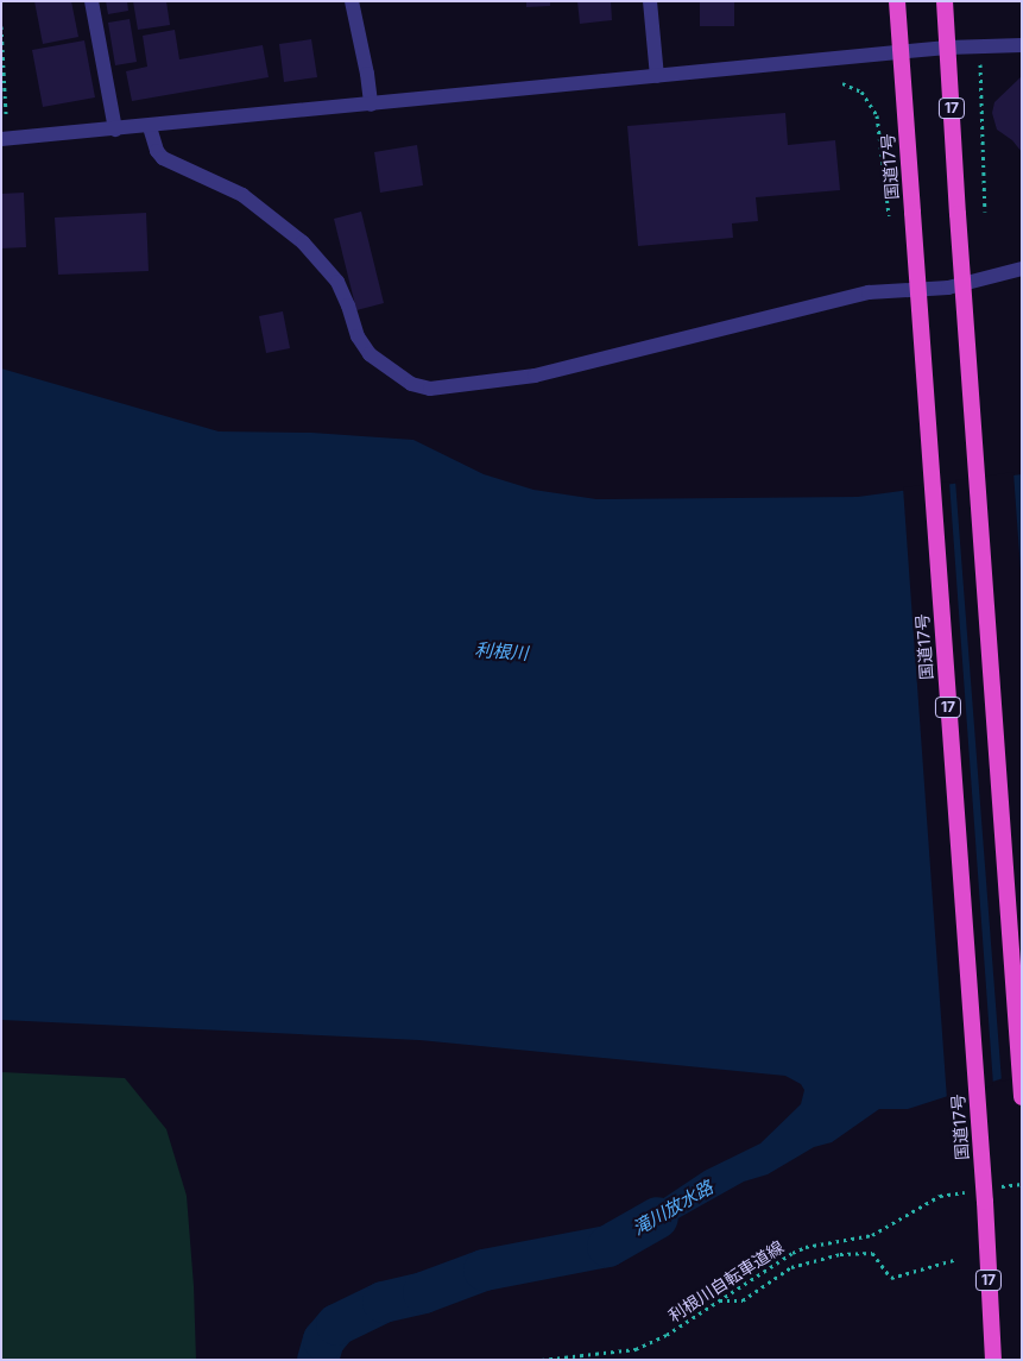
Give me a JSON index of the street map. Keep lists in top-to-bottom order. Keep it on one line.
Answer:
{"streets":{"highway":["17","国道17号"],"path":["利根川自転車道線"]},"crossings":[["国道17号","利根川自転車道線"]],"water":["利根川","滝川放水路"]}
